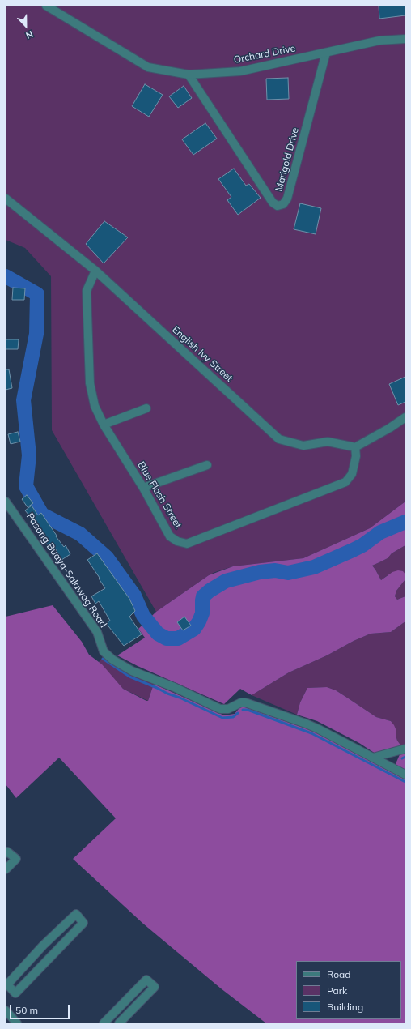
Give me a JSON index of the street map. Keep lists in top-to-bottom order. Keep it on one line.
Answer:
{"streets":{"street":["Orchard Drive","Marigold Drive","English Ivy Street","Blue Flash Street","Pasong Buaya-Salawag Road"]},"crossings":[["Orchard Drive","Marigold Drive"],["English Ivy Street","Blue Flash Street"]],"legend":["Road","Park","Building"],"scale_bar":"50 m","north":"bottom"}
